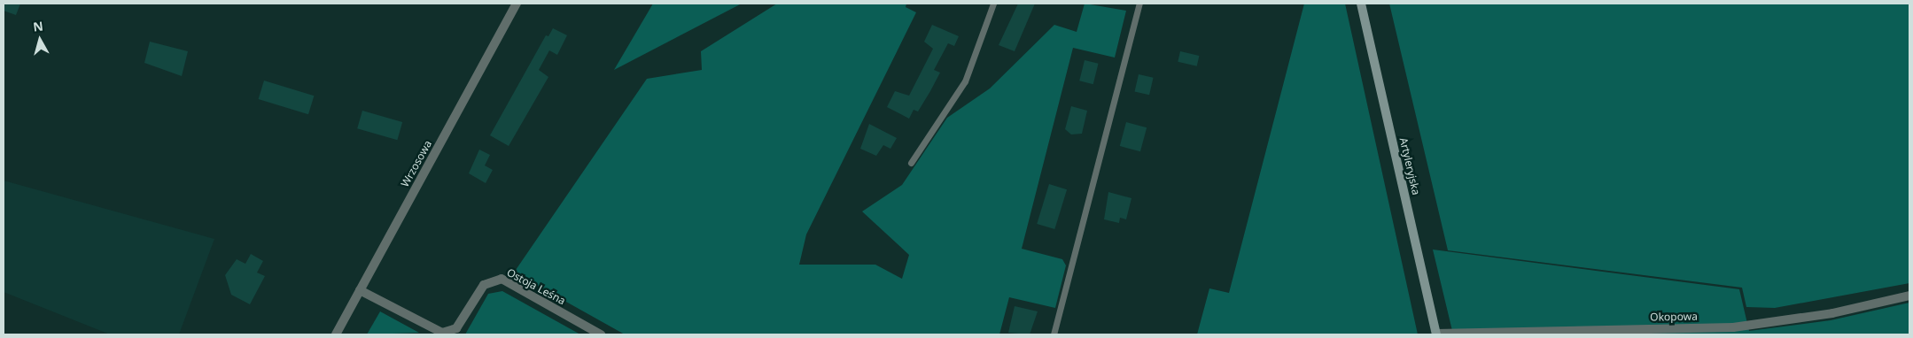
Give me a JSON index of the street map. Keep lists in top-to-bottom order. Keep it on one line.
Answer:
{"streets":{"street":["Wrzosowa","Artyleryjska","Ostoja Leśna","Okopowa"]},"crossings":[["Wrzosowa","Ostoja Leśna"],["Artyleryjska","Okopowa"]],"north":"top"}
